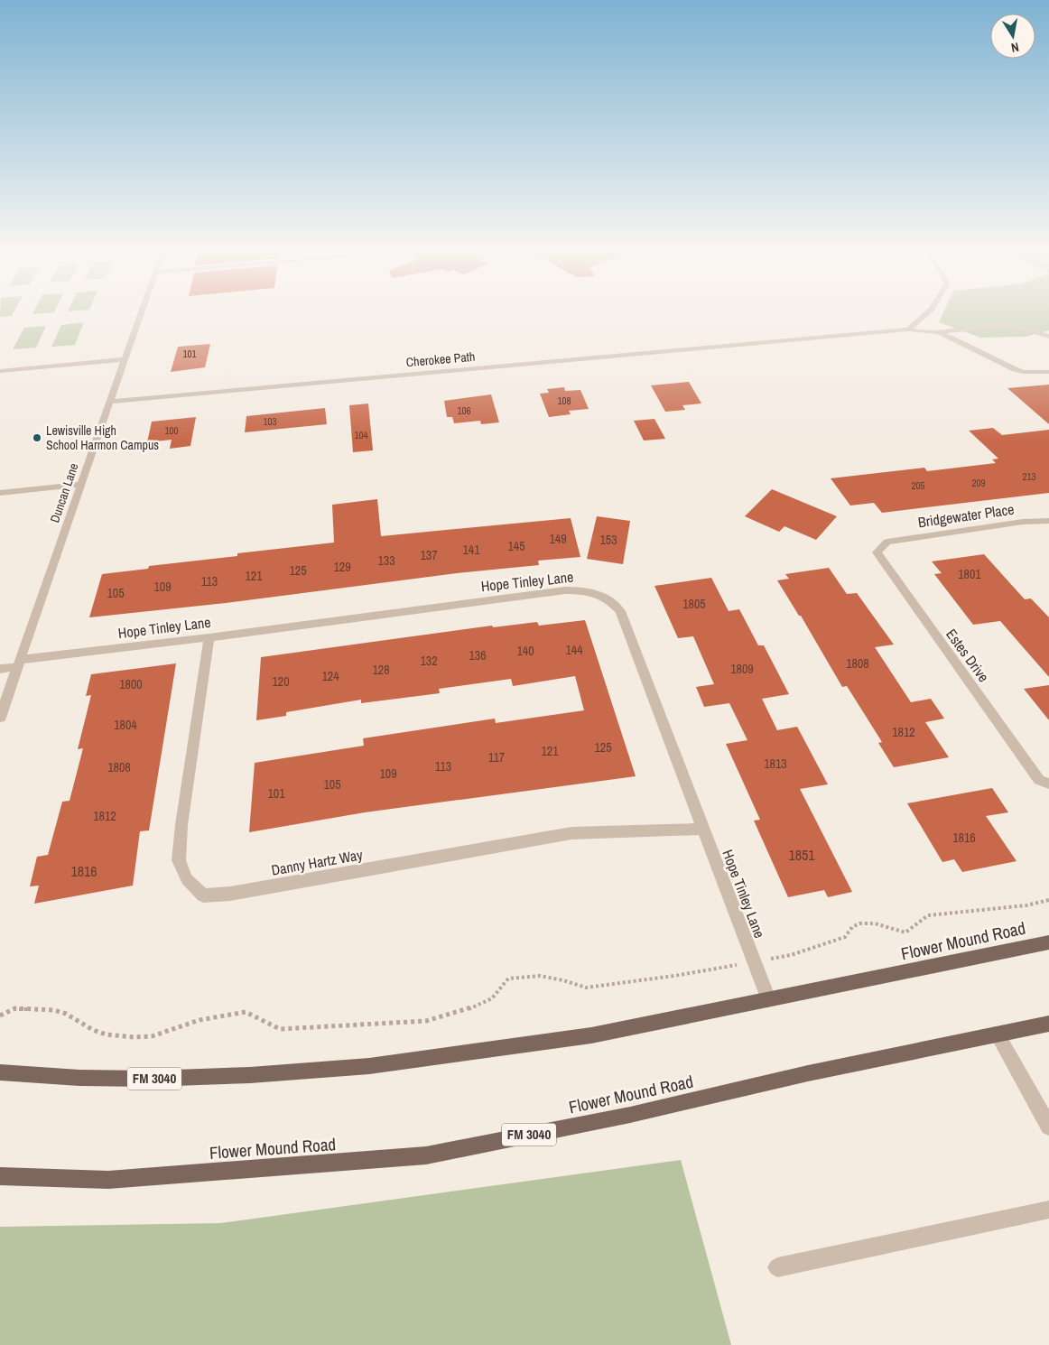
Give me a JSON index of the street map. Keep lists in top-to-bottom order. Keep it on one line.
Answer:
{"streets":{"main road":["Flower Mound Road","FM 3040"],"street":["Cherokee Path","Duncan Lane","Bridgewater Place","Hope Tinley Lane","Estes Drive","Danny Hartz Way"]},"crossings":[["Cherokee Path","Duncan Lane"],["Duncan Lane","Hope Tinley Lane"],["Bridgewater Place","Estes Drive"],["Hope Tinley Lane","Danny Hartz Way"],["Hope Tinley Lane","Flower Mound Road"]],"places":["Lewisville High School Harmon Campus"],"house_numbers":["101","108","106","103","100","104","213","209","205","149","153","145","141","137","133","129","125","1801","121","113","109","105","1805","144","140","136","132","1808","1809","128","124","120","1800","1804","1812","125","121","117","1813","113","1808","109","105","101","1812","1816","1851","1816"],"north":"bottom"}
